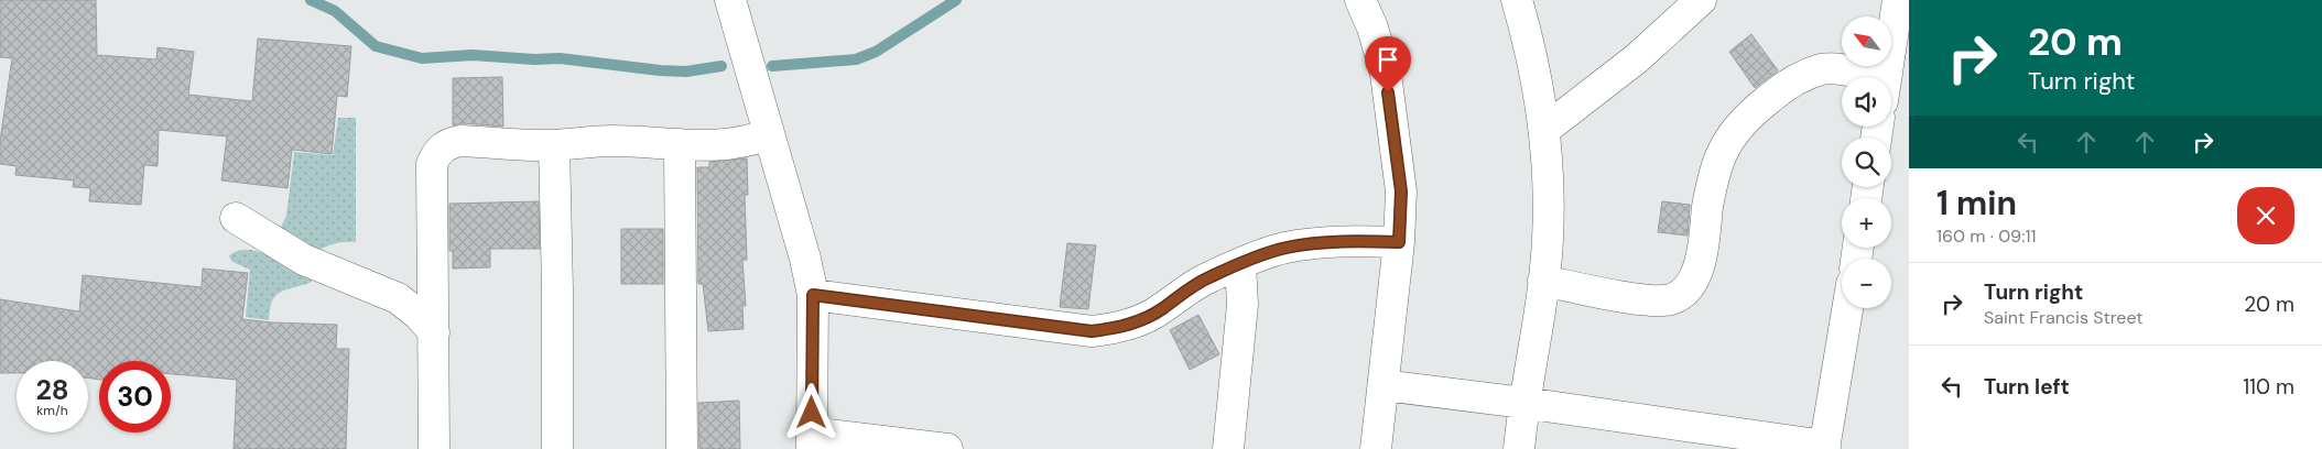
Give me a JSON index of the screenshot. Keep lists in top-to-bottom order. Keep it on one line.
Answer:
{"north":"top left","page":{"turn":["20 m","Turn right"],"map_buttons":["+","−"],"heading":["1 min","160 m · 09:11"],"list":[{"name":"Turn right","note":"Saint Francis Street","value":"20 m"},{"name":"Turn left","value":"110 m"}],"speed":"28 km/h","limit":"30"}}
